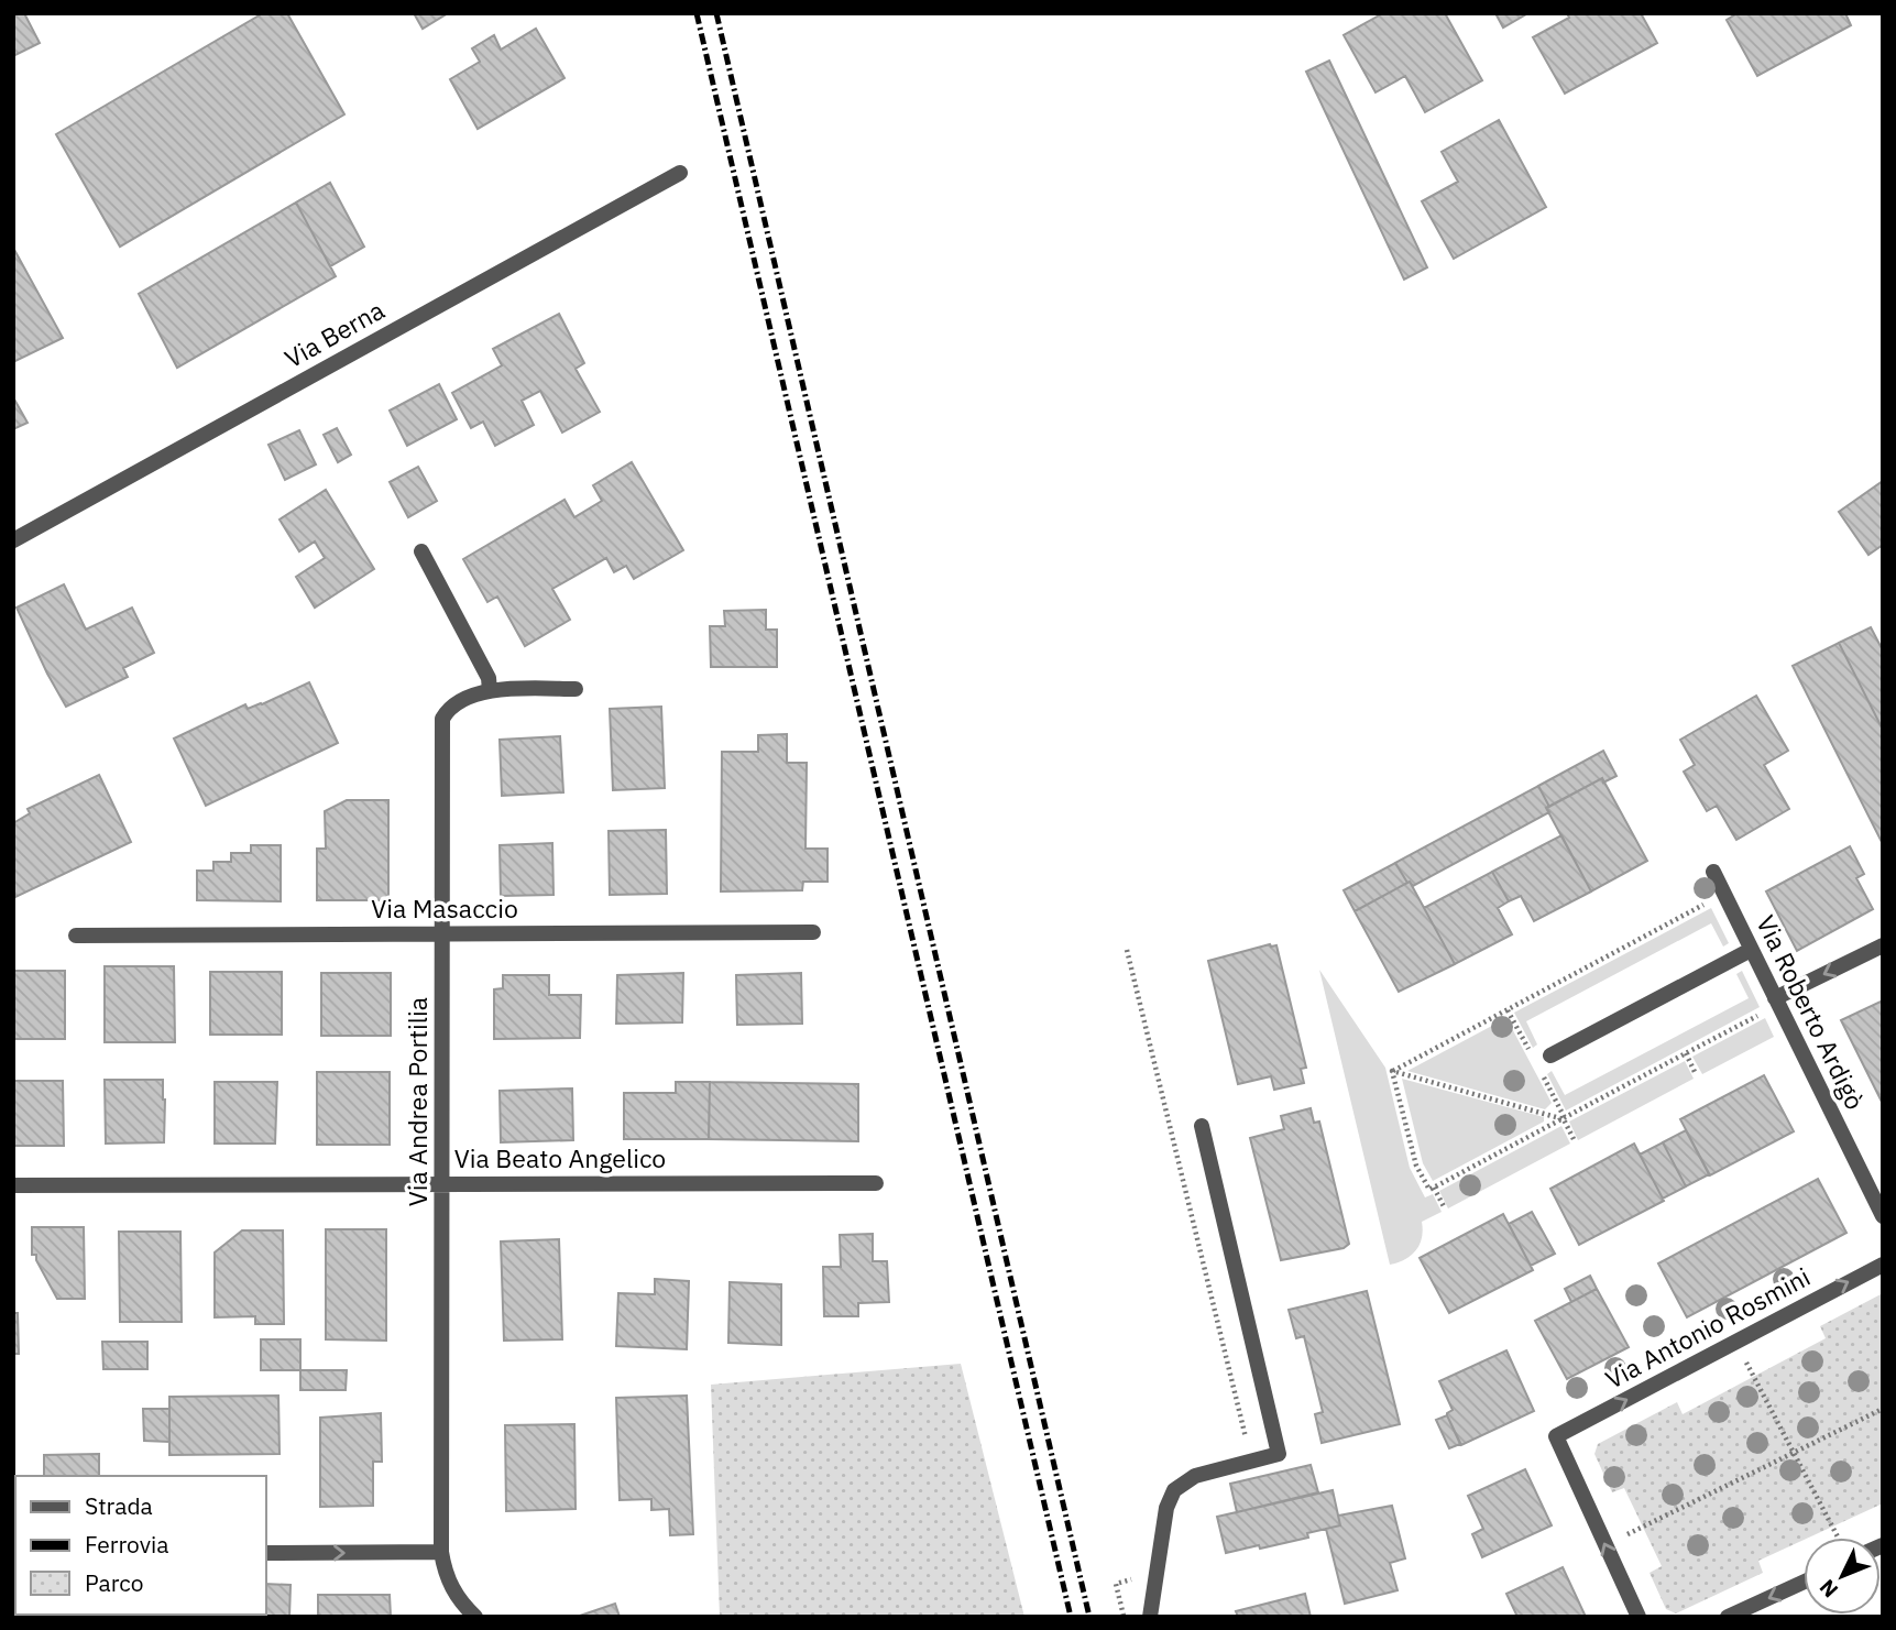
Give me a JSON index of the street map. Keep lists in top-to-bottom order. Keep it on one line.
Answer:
{"streets":{"street":["Via Berna","Via Masaccio","Via Roberto Ardigò","Via Andrea Portilia","Via Beato Angelico","Via Antonio Rosmini"]},"crossings":[["Via Masaccio","Via Andrea Portilia"],["Via Andrea Portilia","Via Beato Angelico"]],"one_way":["Via Antonio Rosmini"],"legend":["Strada","Ferrovia","Parco"],"north":"bottom left"}
